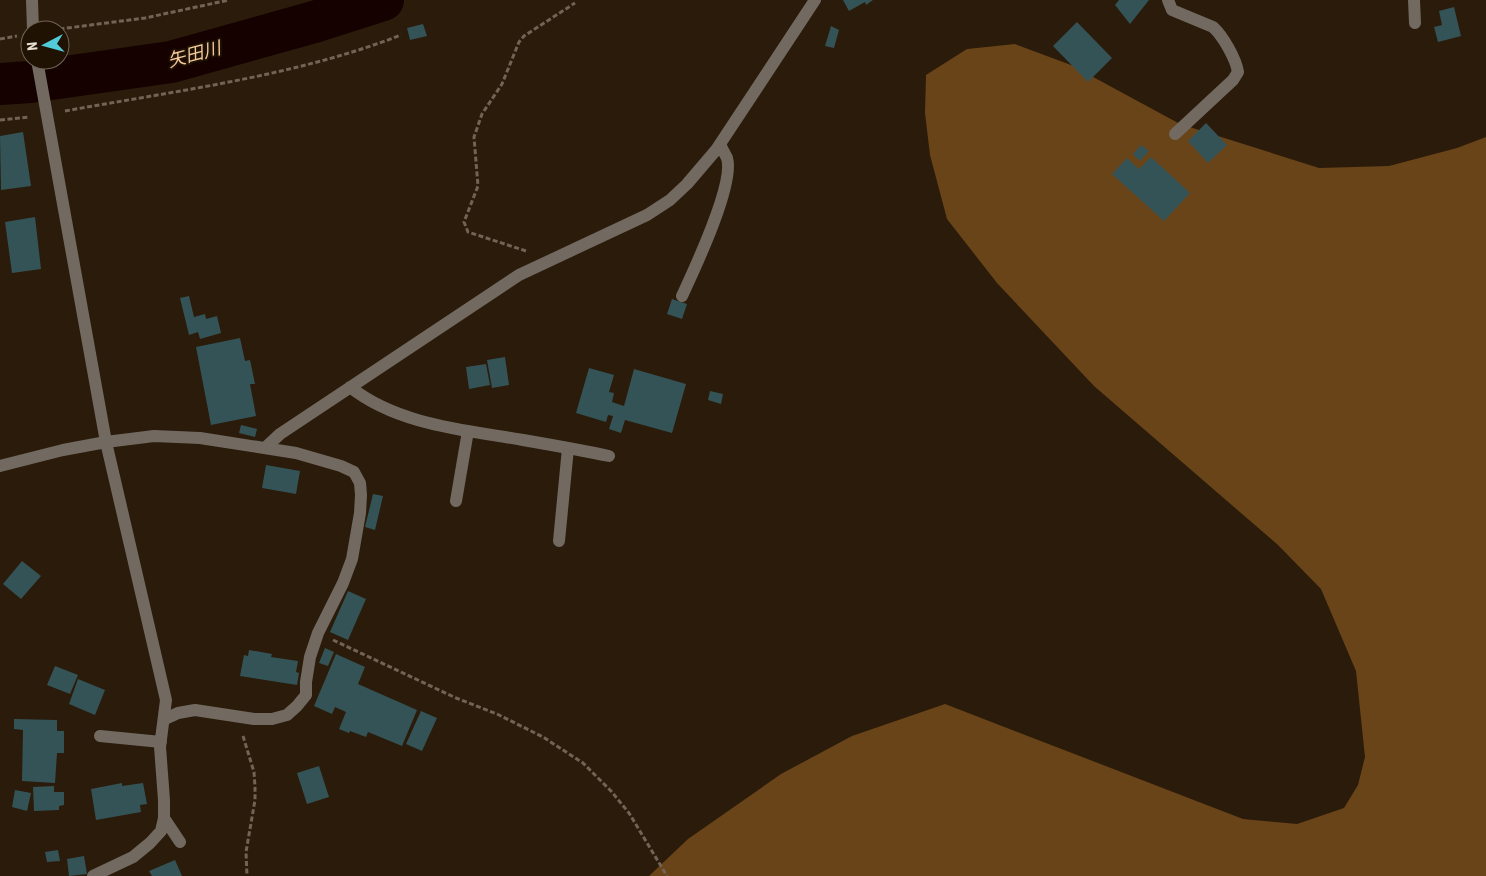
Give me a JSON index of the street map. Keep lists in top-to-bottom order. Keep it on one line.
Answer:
{"water":["矢田川"],"north":"left"}
